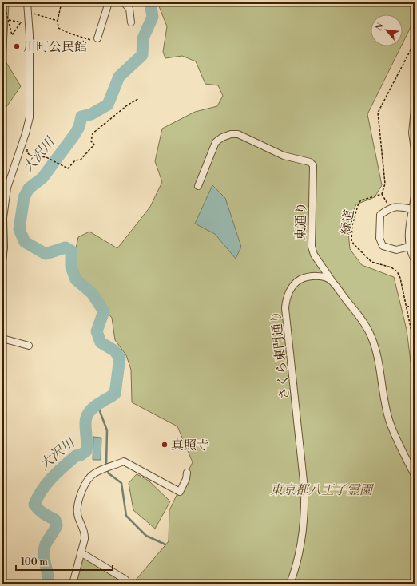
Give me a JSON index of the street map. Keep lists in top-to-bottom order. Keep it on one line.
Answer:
{"streets":{"street":["東通り","さくら東門通り"],"path":["緑道"]},"crossings":[["東通り","さくら東門通り"]],"water":["大沢川"],"parks":["東京都八王子霊園"],"places":["川町公民館","真照寺"],"scale_bar":"100 m","north":"top left"}
